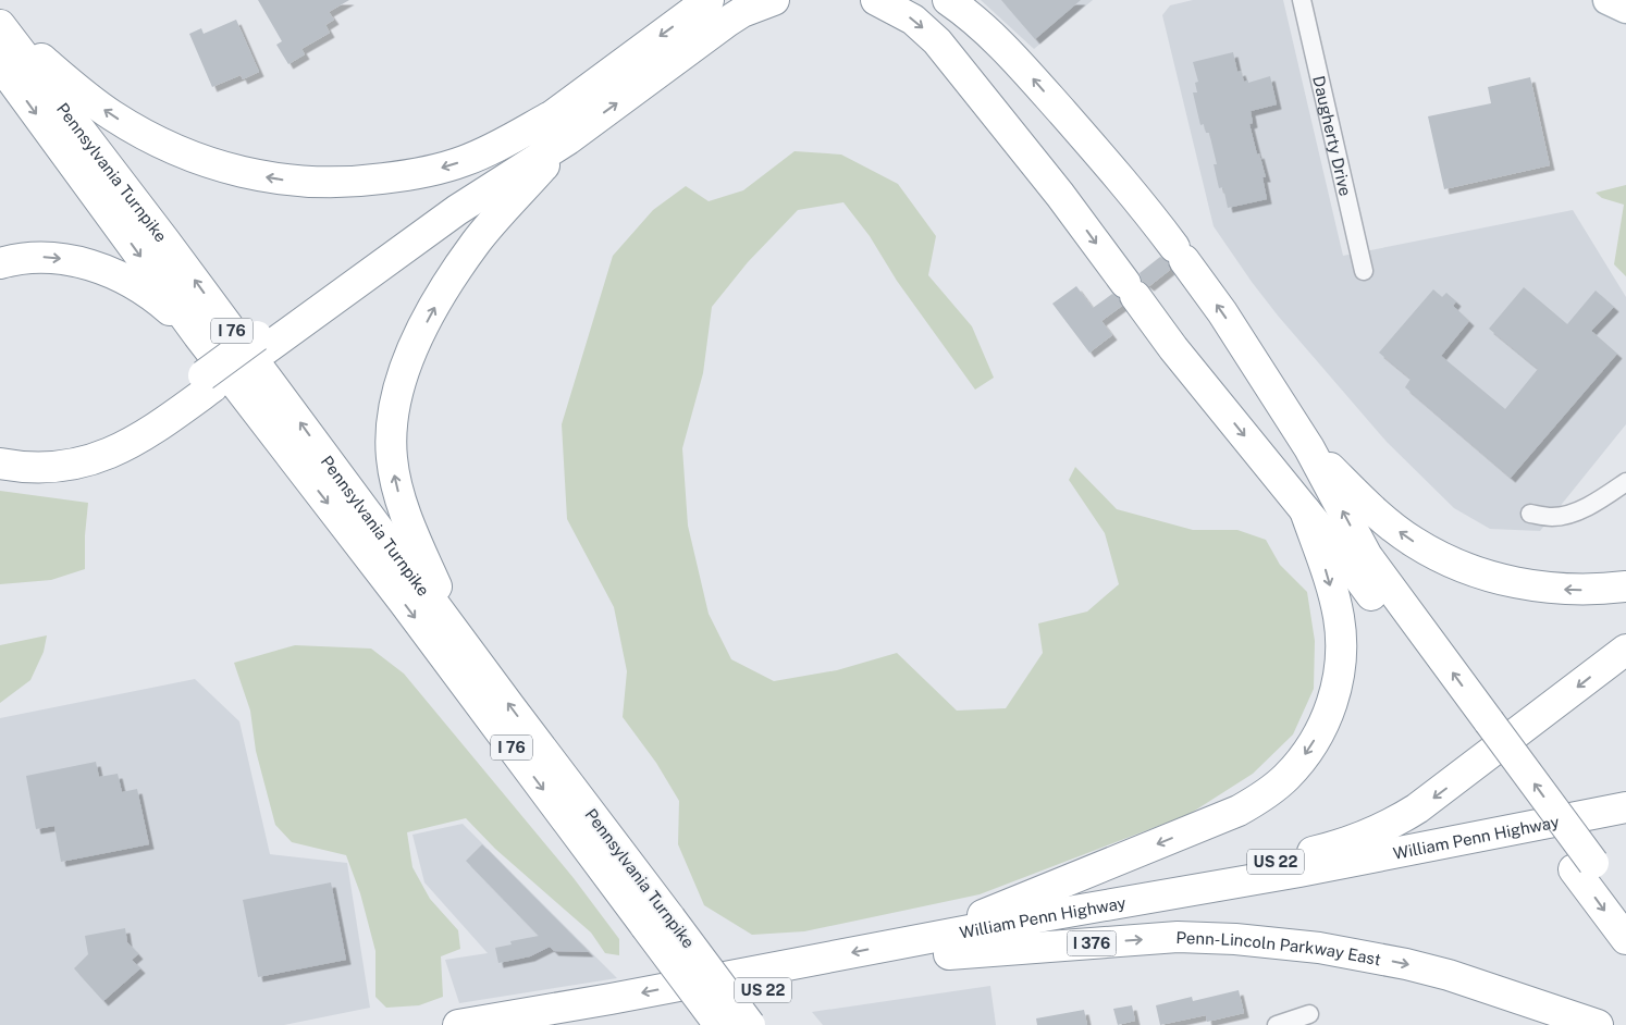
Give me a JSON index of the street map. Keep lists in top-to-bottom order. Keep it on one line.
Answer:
{"streets":{"highway":["Pennsylvania Turnpike","I 76","William Penn Highway","US 22","I 376","Penn-Lincoln Parkway East"],"street":["Daugherty Drive"]},"crossings":[["William Penn Highway","US 22"],["William Penn Highway","Penn-Lincoln Parkway East"]],"one_way":["Penn-Lincoln Parkway East"]}
